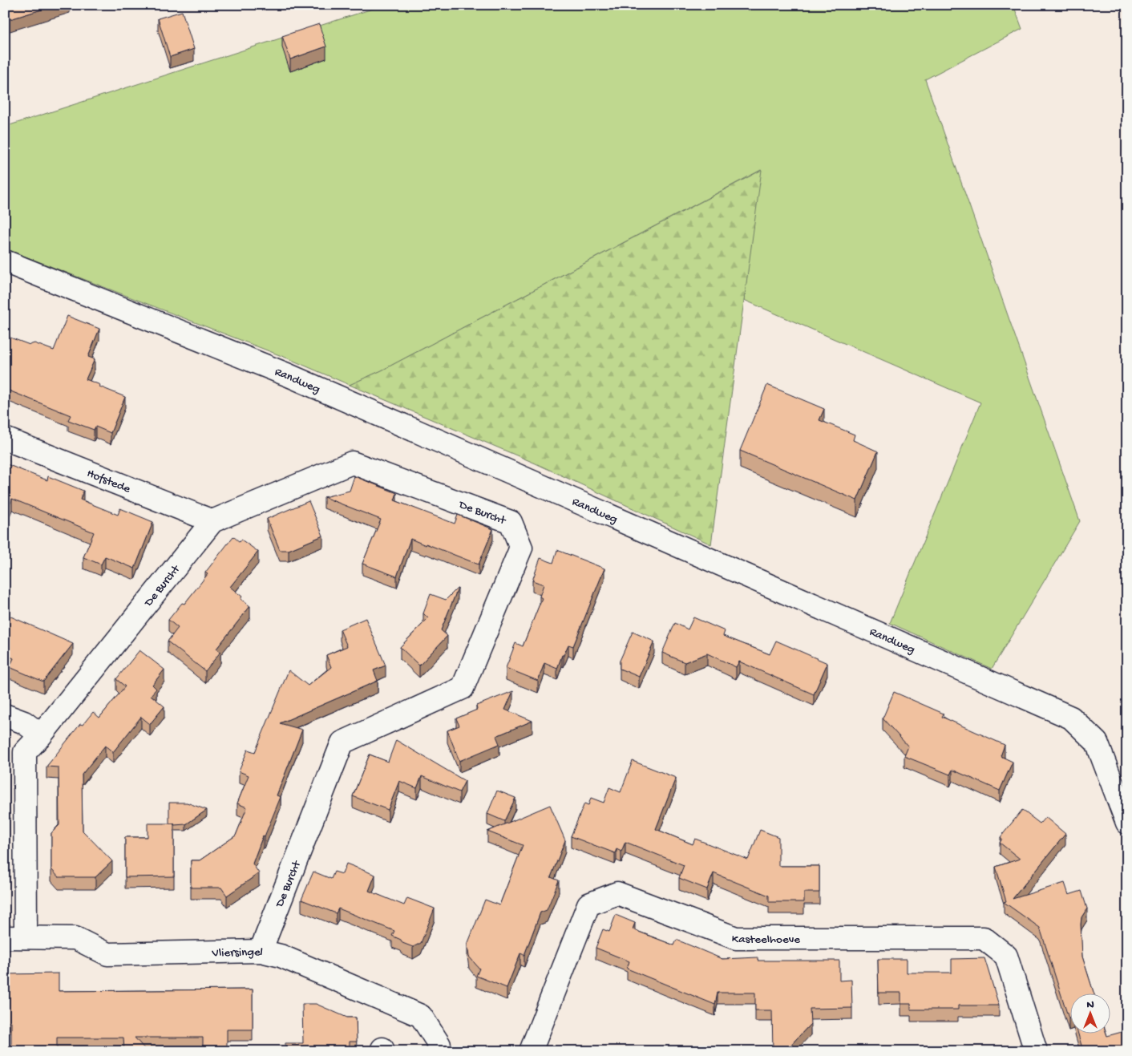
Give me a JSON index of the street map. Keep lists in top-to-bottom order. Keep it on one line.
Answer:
{"streets":{"street":["Randweg","Hofstede","De Burcht","Kasteelhoeve","Vliersingel"]},"crossings":[["Hofstede","De Burcht"],["De Burcht","Vliersingel"]],"north":"top"}
